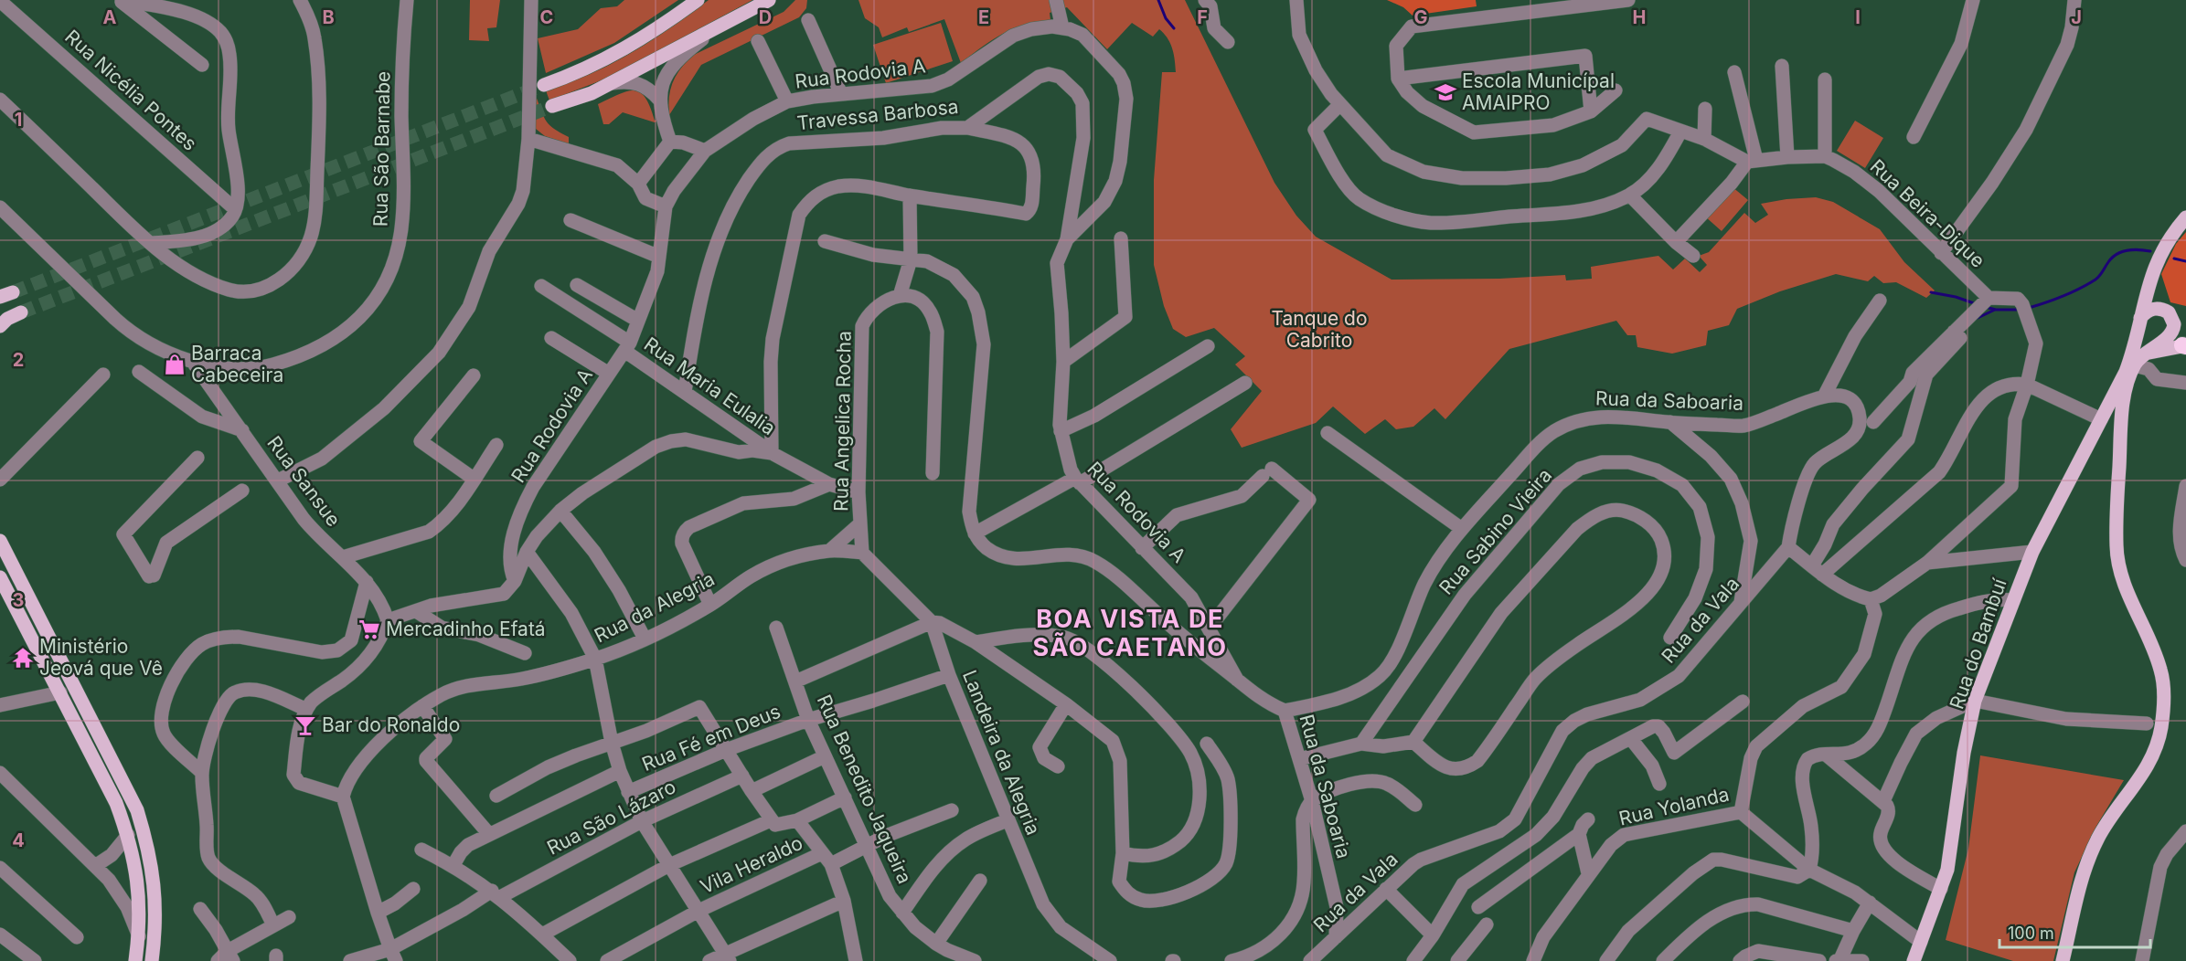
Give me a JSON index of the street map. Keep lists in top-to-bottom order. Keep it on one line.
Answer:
{"streets":{"main road":["Rua do Bambuí"],"street":["Rua Rodovia A","Rua Nicélia Pontes","Travessa Barbosa","Rua São Barnabe","Rua Beira-Dique","Rua Maria Eulalia","Rua da Saboaria","Rua Angelica Rocha","Rua Sansue","Rua Sabino Vieira","Rua da Alegria","Rua da Vala","Rua Fé em Deus","Landeira da Alegria","Rua Benedito Jaqueira","Rua Yolanda","Rua São Lázaro","Vila Heraldo"]},"crossings":[["Rua Rodovia A","Travessa Barbosa"],["Rua Rodovia A","Rua Maria Eulalia"],["Travessa Barbosa","Rua Maria Eulalia"],["Rua São Barnabe","Rua Sansue"],["Rua Maria Eulalia","Rua Angelica Rocha"],["Rua da Saboaria","Rua da Vala"],["Rua Angelica Rocha","Rua da Alegria"],["Rua Angelica Rocha","Landeira da Alegria"],["Rua da Alegria","Landeira da Alegria"],["Rua Fé em Deus","Landeira da Alegria"],["Rua Fé em Deus","Rua Benedito Jaqueira"],["Rua Benedito Jaqueira","Vila Heraldo"]],"districts":["BOA VISTA DE SÃO CAETANO"],"parks":["Tanque do Cabrito"],"places":{"school or university":["Escola Municípal AMAIPRO"],"shop":["Barraca Cabeceira"],"supermarket":["Mercadinho Efatá"],"temple":["Ministério Jeová que Vê"],"bar":["Bar do Ronaldo"]},"scale_bar":"100 m","grid":{"columns":["A","B","C","D","E","F","G","H","I","J"],"rows":["1","2","3","4"]}}
